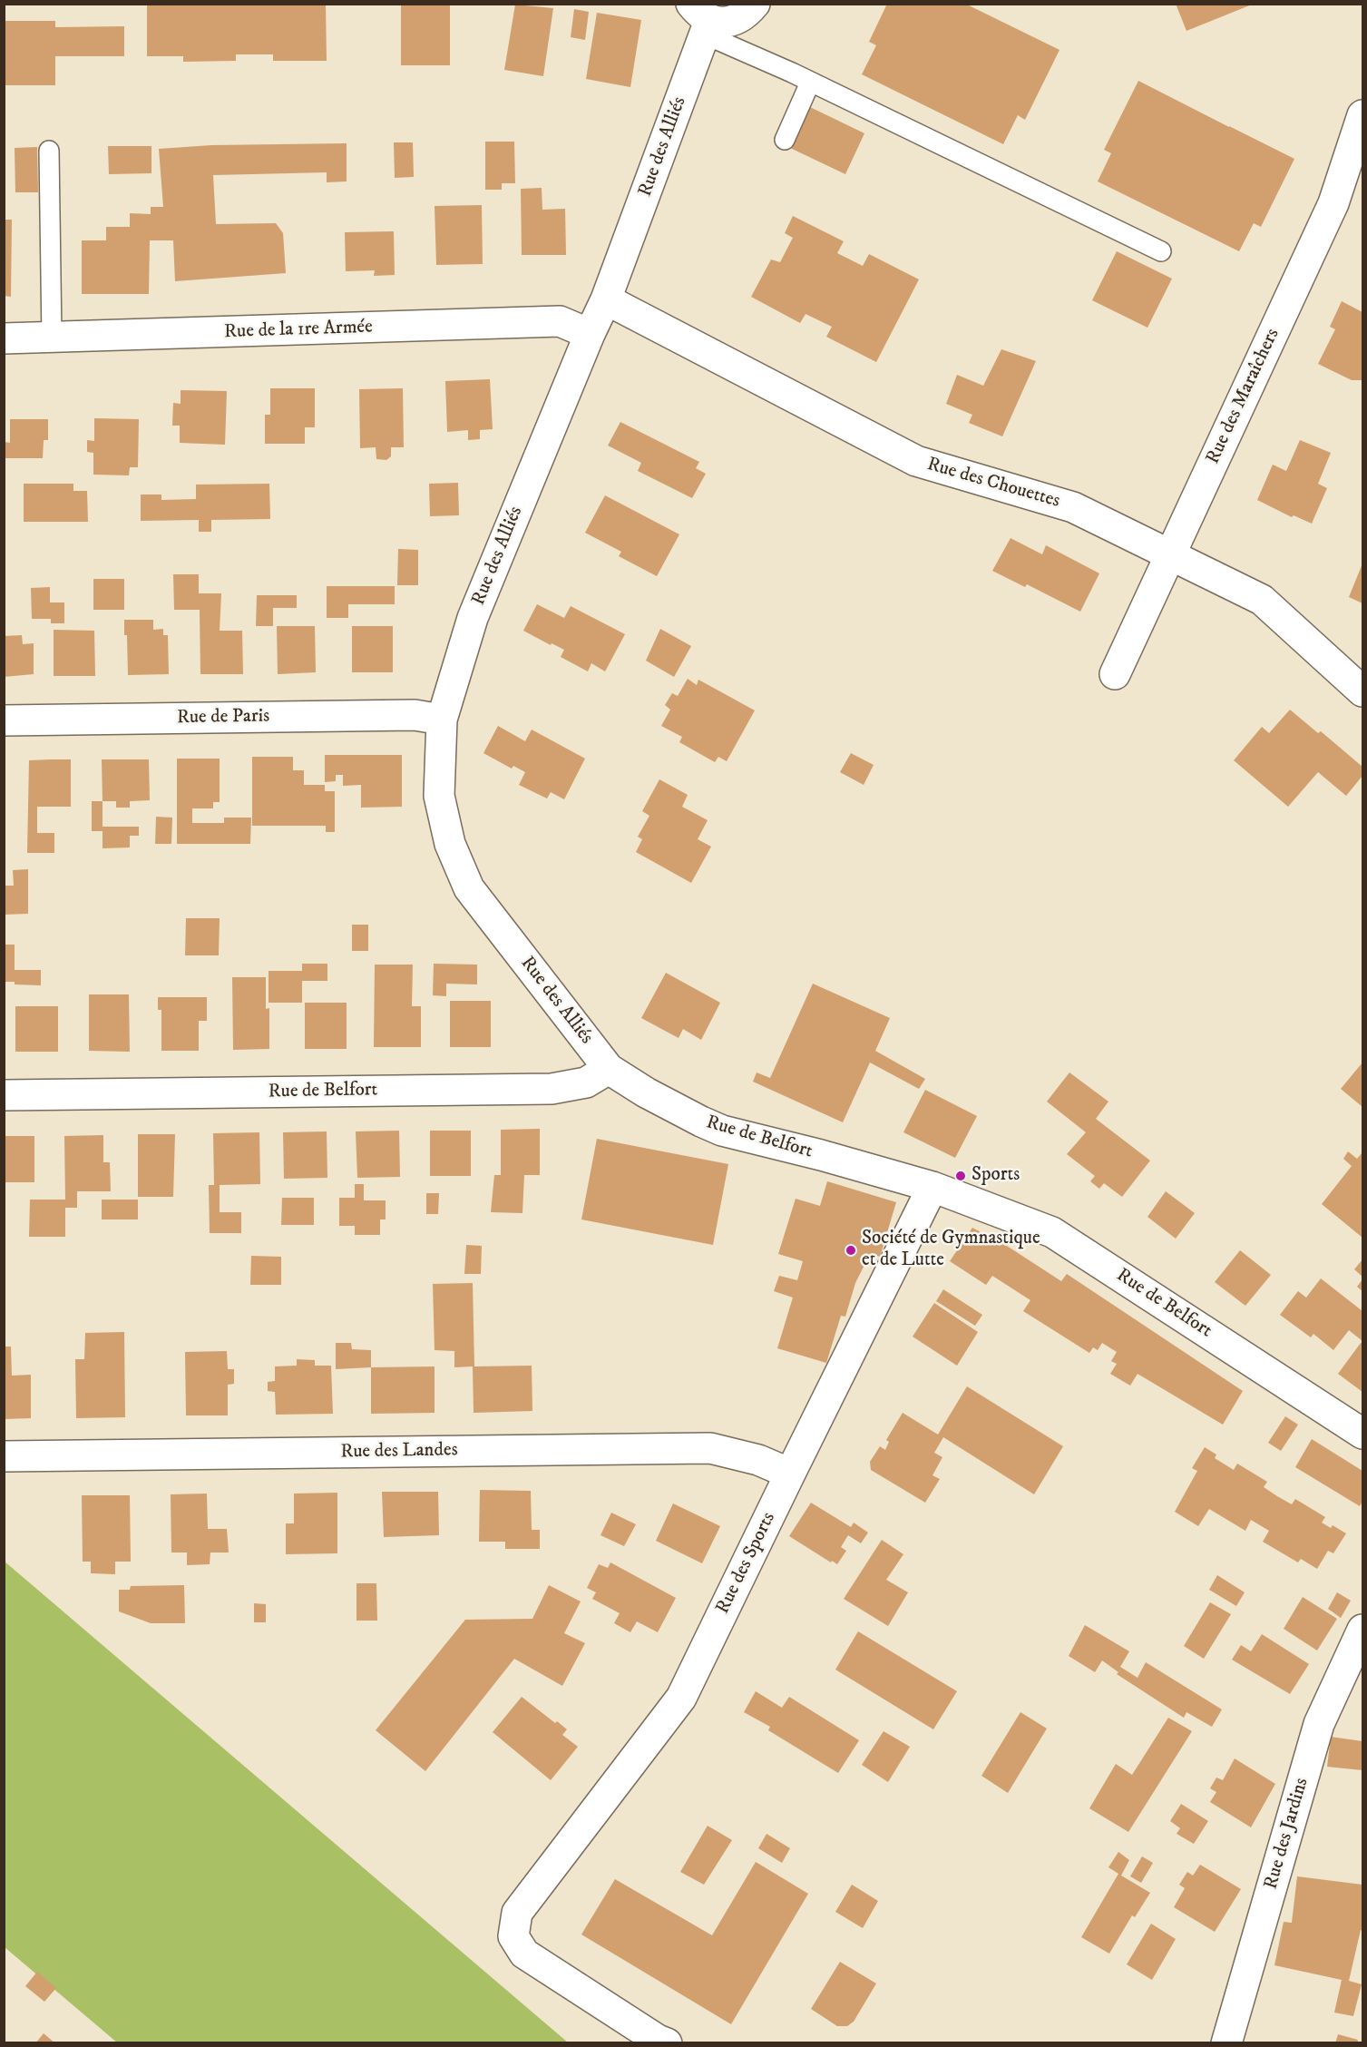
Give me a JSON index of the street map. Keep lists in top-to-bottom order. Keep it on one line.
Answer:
{"streets":{"street":["Rue des Alliés","Rue de la 1re Armée","Rue des Maraîchers","Rue des Chouettes","Rue de Paris","Rue de Belfort","Rue des Landes","Rue des Sports","Rue des Jardins"]},"crossings":[["Rue des Alliés","Rue de la 1re Armée"],["Rue des Alliés","Rue des Chouettes"],["Rue des Alliés","Rue de Paris"],["Rue des Alliés","Rue de Belfort"],["Rue des Maraîchers","Rue des Chouettes"],["Rue de Belfort","Rue des Sports"],["Rue des Landes","Rue des Sports"]],"places":["Sports","Société de Gymnastique et de Lutte"]}
